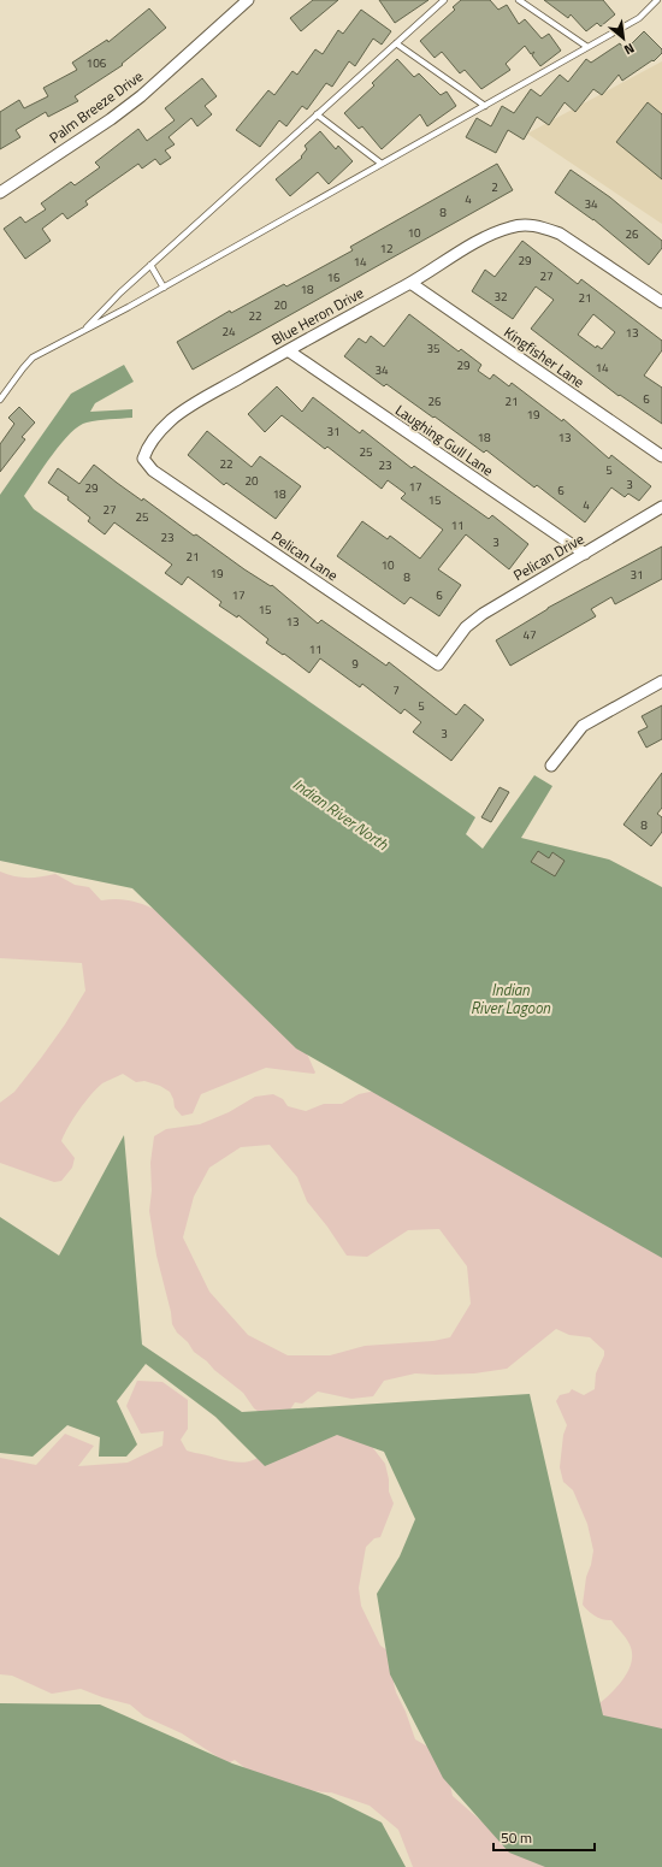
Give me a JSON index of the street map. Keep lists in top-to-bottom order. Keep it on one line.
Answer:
{"streets":{"street":["Palm Breeze Drive","Blue Heron Drive","Kingfisher Lane","Laughing Gull Lane","Pelican Lane","Pelican Drive"]},"crossings":[["Blue Heron Drive","Kingfisher Lane"],["Blue Heron Drive","Laughing Gull Lane"],["Blue Heron Drive","Pelican Lane"],["Laughing Gull Lane","Pelican Drive"],["Pelican Lane","Pelican Drive"]],"water":["Indian River North","Indian River Lagoon"],"house_numbers":["106","2","4","34","8","10","26","12","29","14","27","16","18","32","21","20","22","24","13","35","29","14","34","6","26","21","19","31","18","13","25","22","23","5","20","3","17","29","6","18","15","4","27","25","11","23","3","21","10","19","31","8","17","6","15","13","47","11","9","7","5","3","8"],"scale_bar":"50 m","north":"bottom right"}
